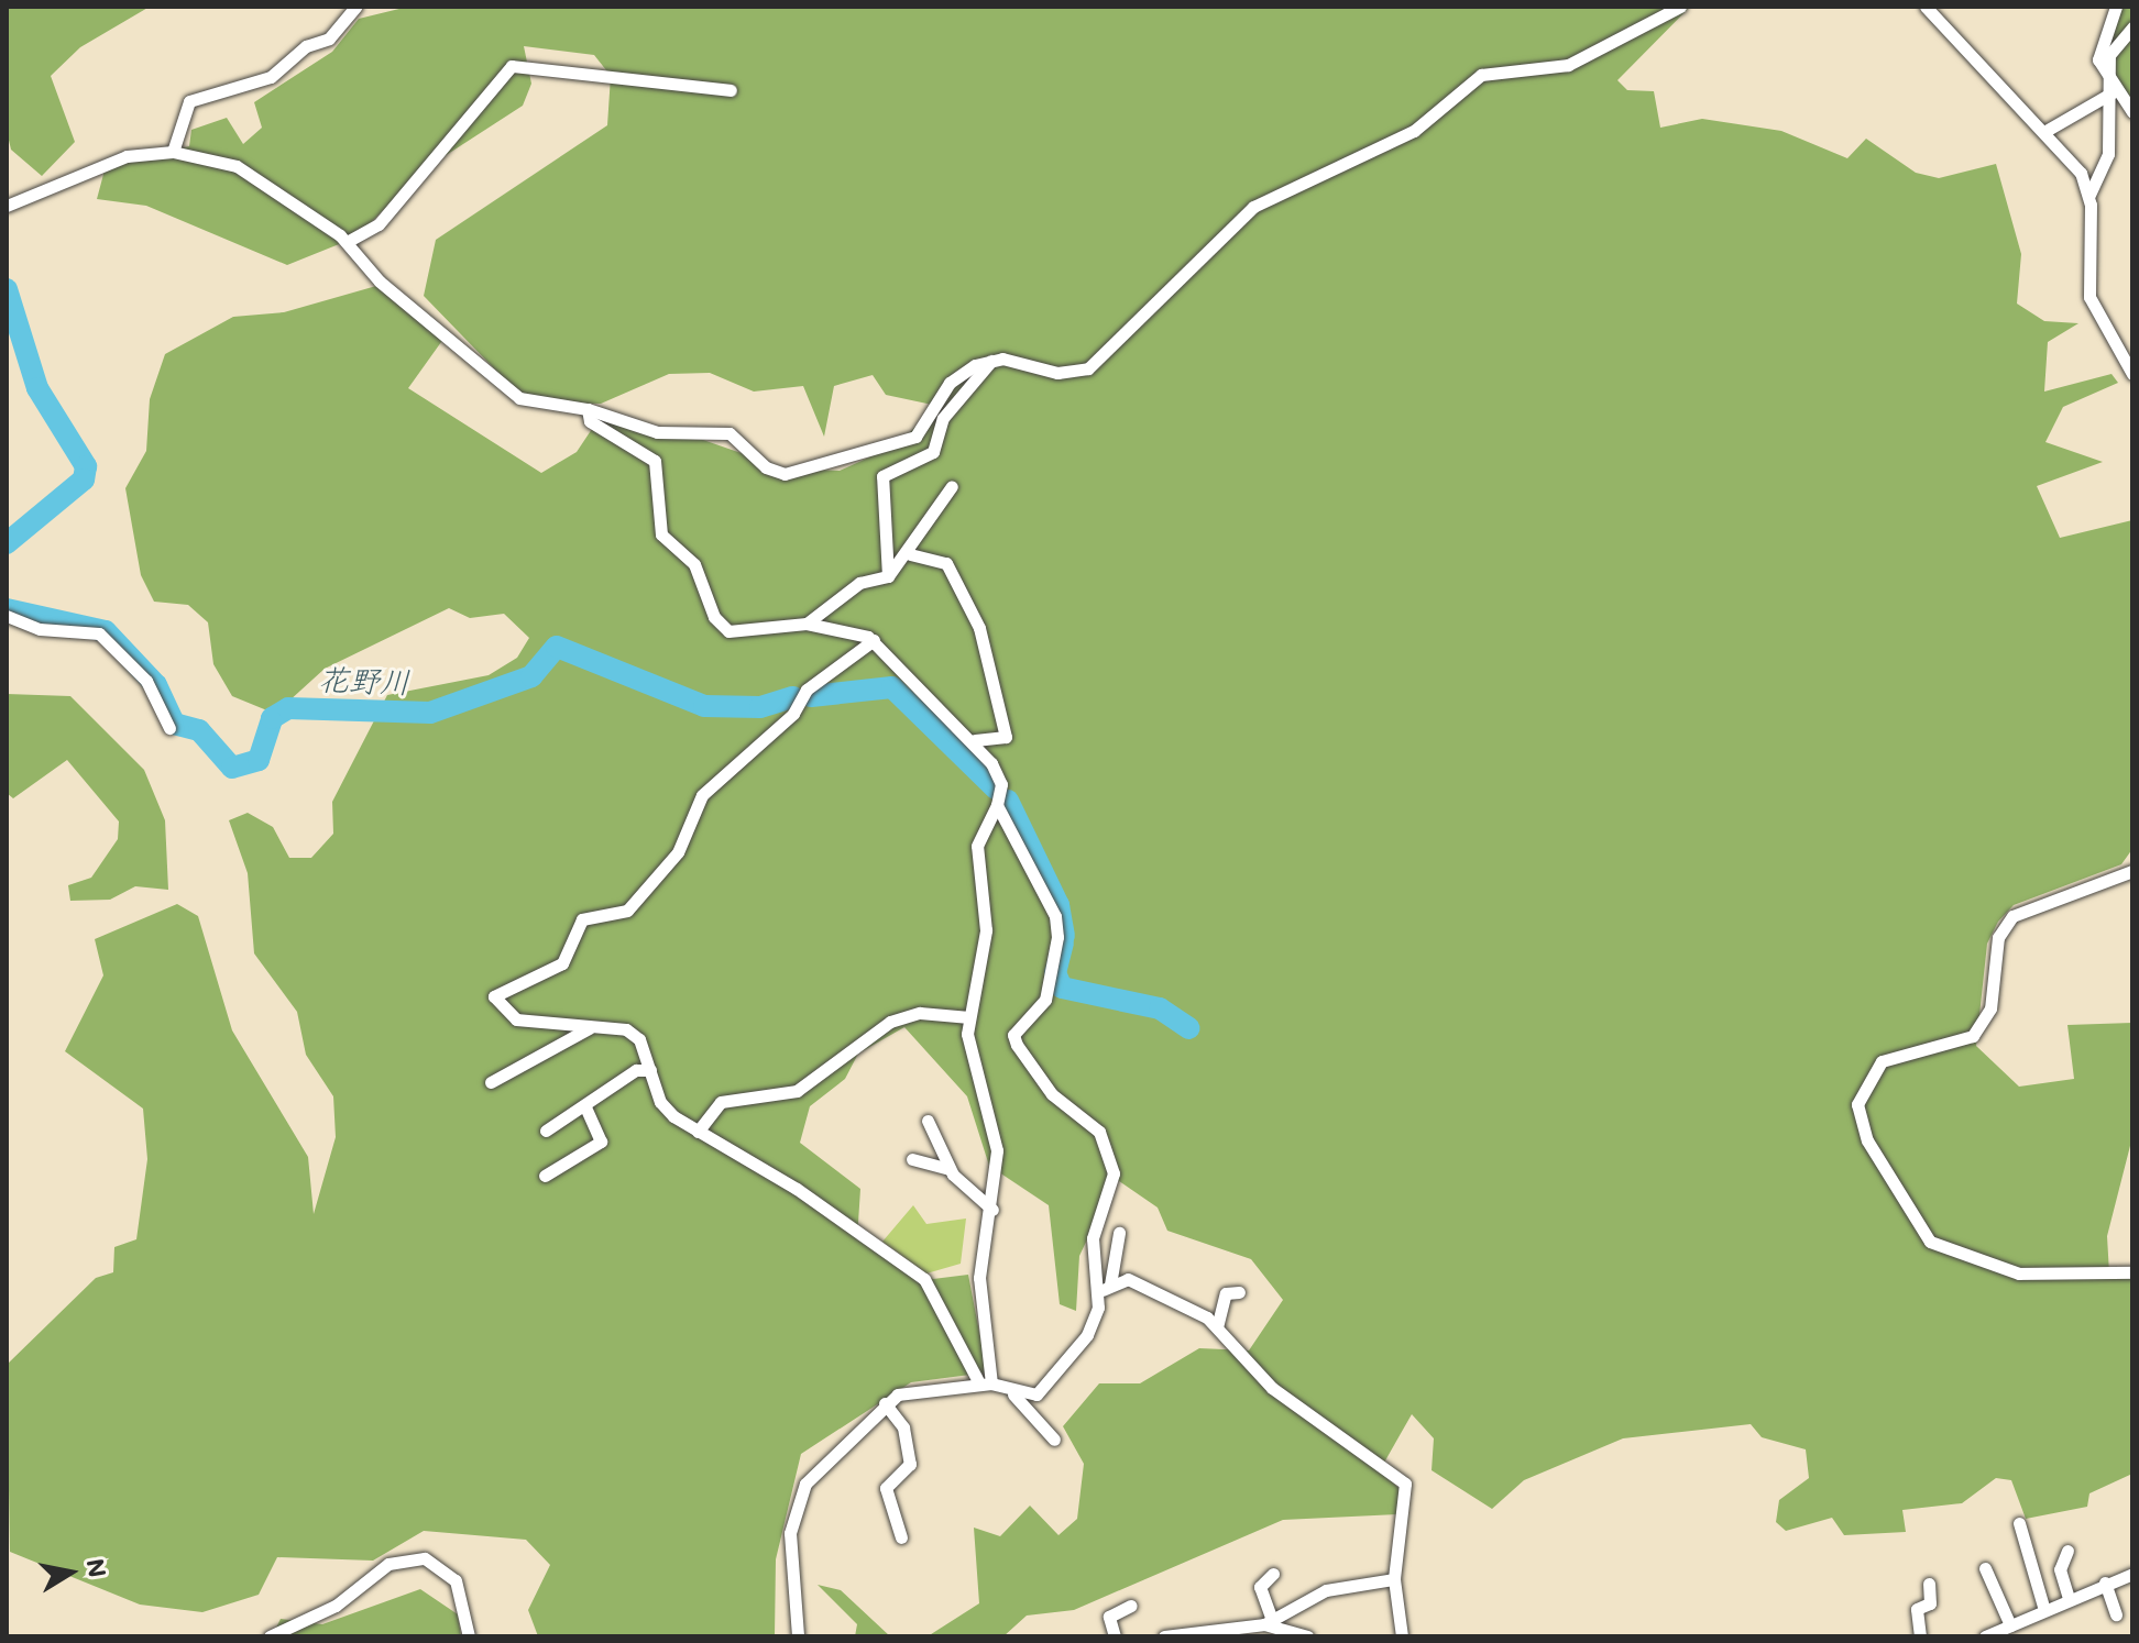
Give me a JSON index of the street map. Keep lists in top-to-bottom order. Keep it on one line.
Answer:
{"water":["花野川"],"north":"right"}
